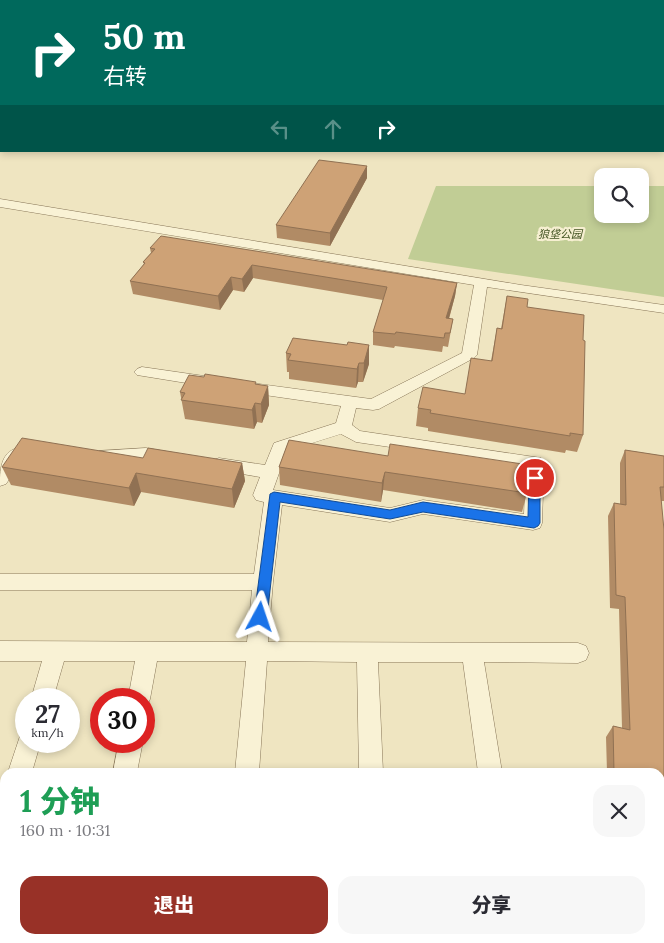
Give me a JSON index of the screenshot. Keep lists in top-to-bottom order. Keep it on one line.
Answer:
{"parks":["狼垡公园"],"page":{"turn":["50 m","右转"],"speed":"27 km/h","limit":"30","heading":["1 分钟","160 m · 10:31"],"buttons":["退出","分享"]}}
